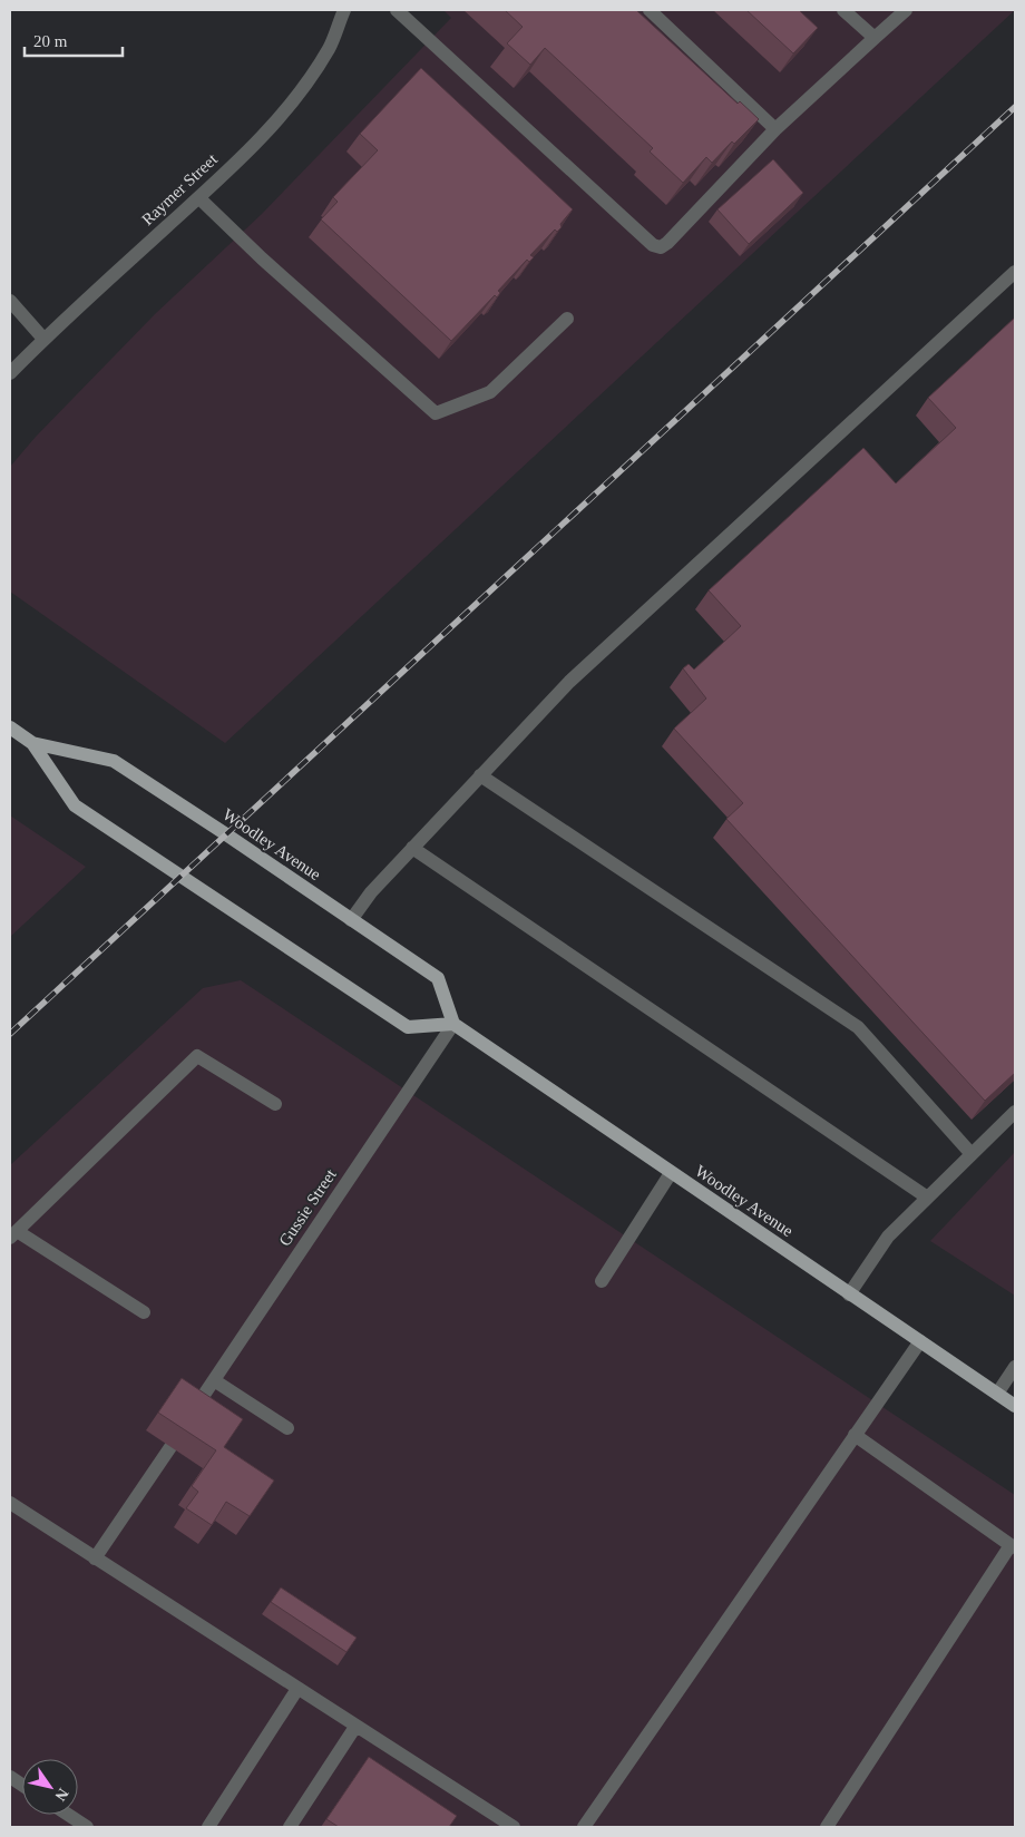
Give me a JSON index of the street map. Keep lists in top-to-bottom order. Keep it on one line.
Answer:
{"streets":{"main road":["Woodley Avenue"],"street":["Raymer Street","Gussie Street"]},"crossings":[["Woodley Avenue","Gussie Street"]],"scale_bar":"20 m","north":"bottom right"}
